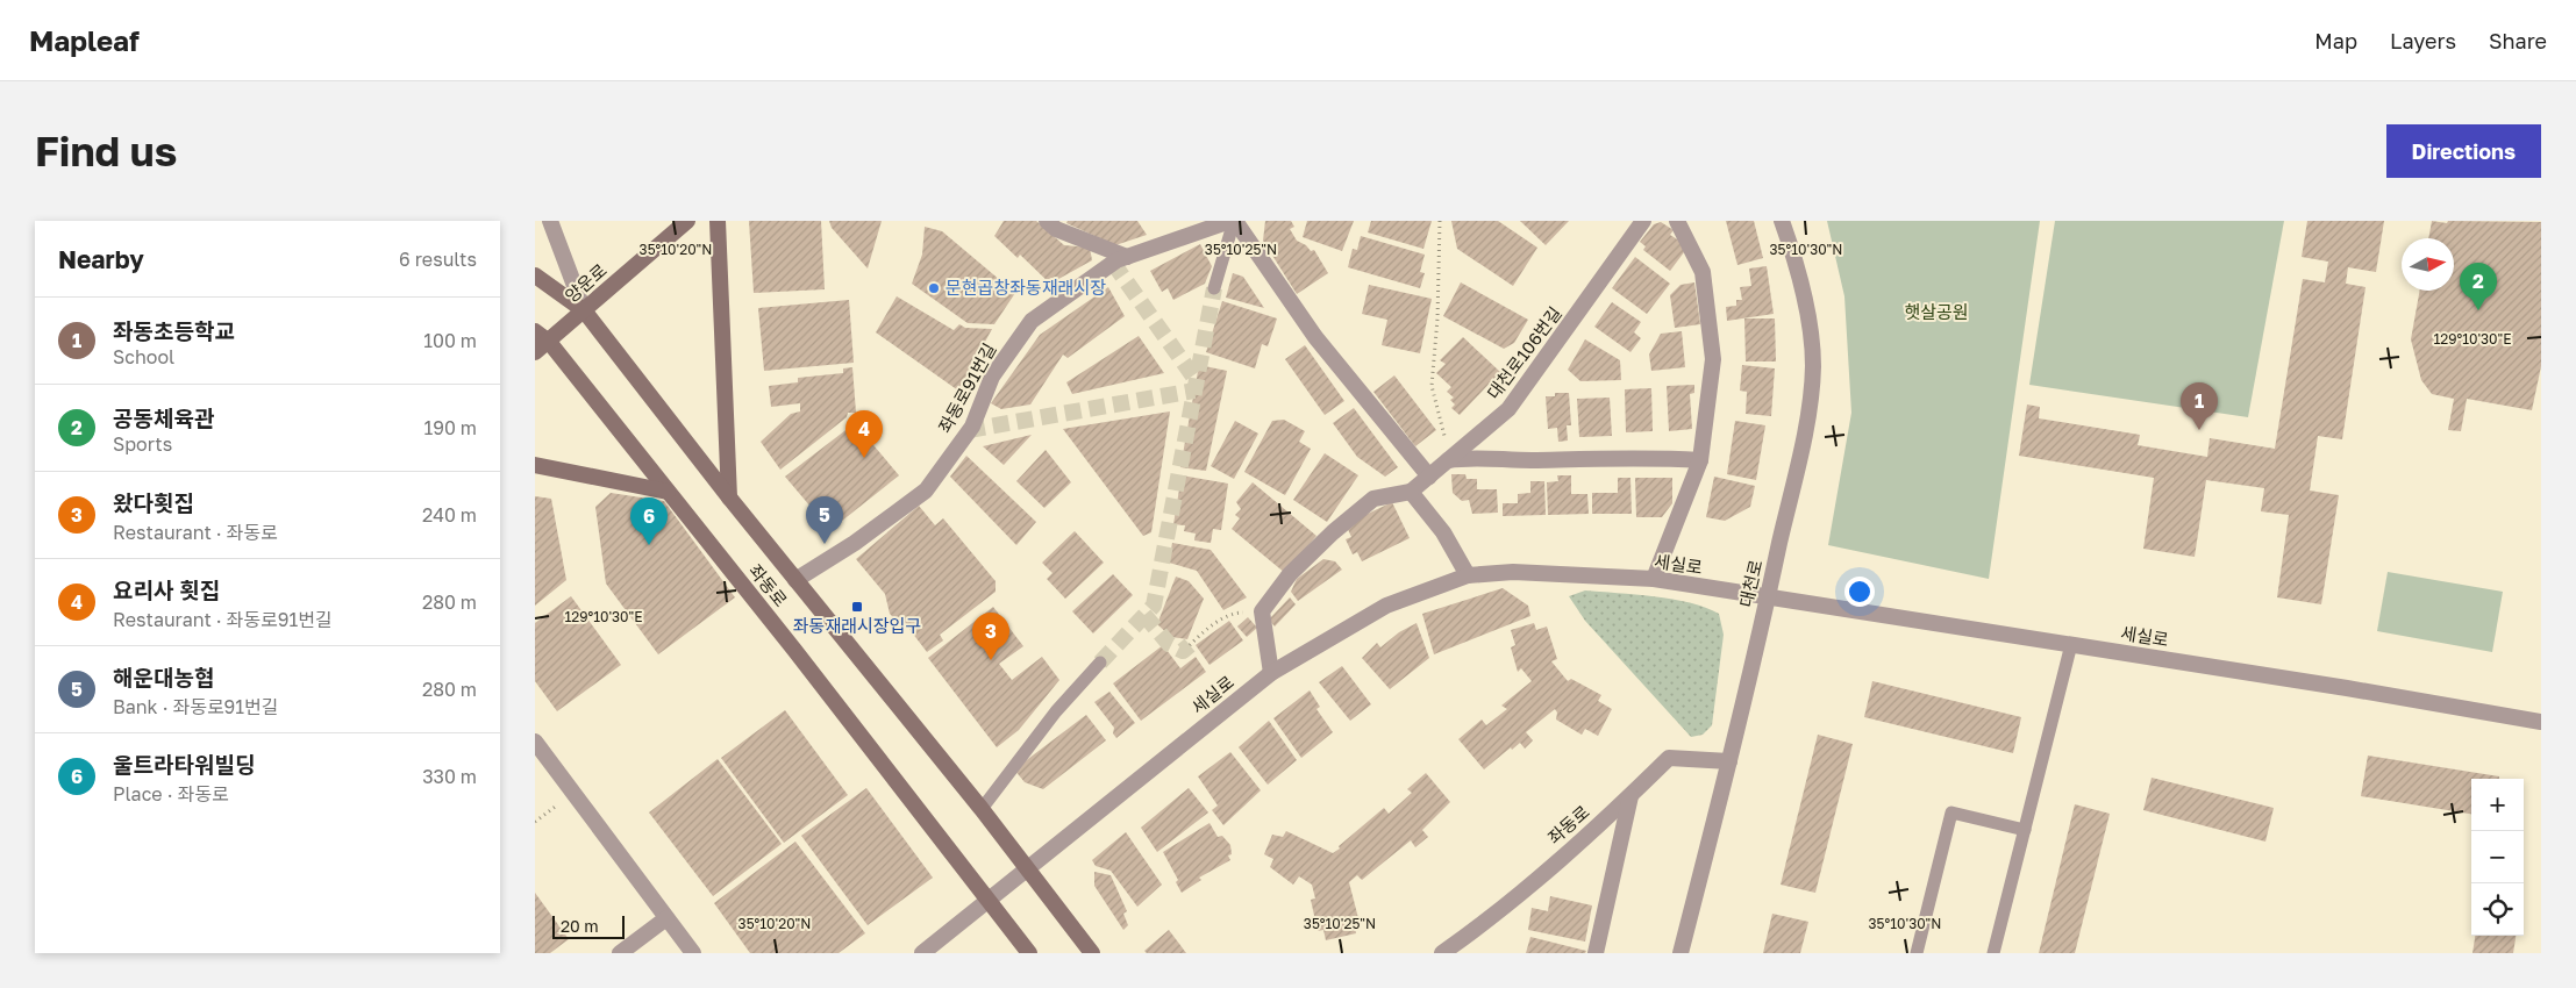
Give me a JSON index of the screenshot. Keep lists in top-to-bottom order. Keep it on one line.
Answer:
{"streets":{"main road":["양운로","좌동로"],"street":["대천로106번길","좌동로91번길","세실로","대천로"]},"crossings":[["양운로","좌동로"],["좌동로91번길","좌동로"],["세실로","대천로"],["세실로","좌동로"],["대천로","좌동로"]],"parks":["햇살공원"],"places":{"other":["문현곱창좌동재래시장"],"transit":["좌동재래시장입구"]},"scale_bar":"20 m","north":"right","page":{"header":"Mapleaf","nav":["Map","Layers","Share"],"buttons":"Directions","title":"Find us","heading":["Nearby","6 results"],"pins":["2","1","4","5","6","3"],"list":[{"mark":"1","name":"좌동초등학교","note":"School","value":"100 m"},{"mark":"2","name":"공동체육관","note":"Sports","value":"190 m"},{"mark":"3","name":"왔다횟집","note":"Restaurant · 좌동로","value":"240 m"},{"mark":"4","name":"요리사 횟집","note":"Restaurant · 좌동로91번길","value":"280 m"},{"mark":"5","name":"해운대농협","note":"Bank · 좌동로91번길","value":"280 m"},{"mark":"6","name":"울트라타워빌딩","note":"Place · 좌동로","value":"330 m"}],"map_buttons":["+","−"],"scale":"20 m"},"coordinates":["35°10'20\"N","35°10'25\"N","35°10'30\"N","129°10'30\"E"]}
